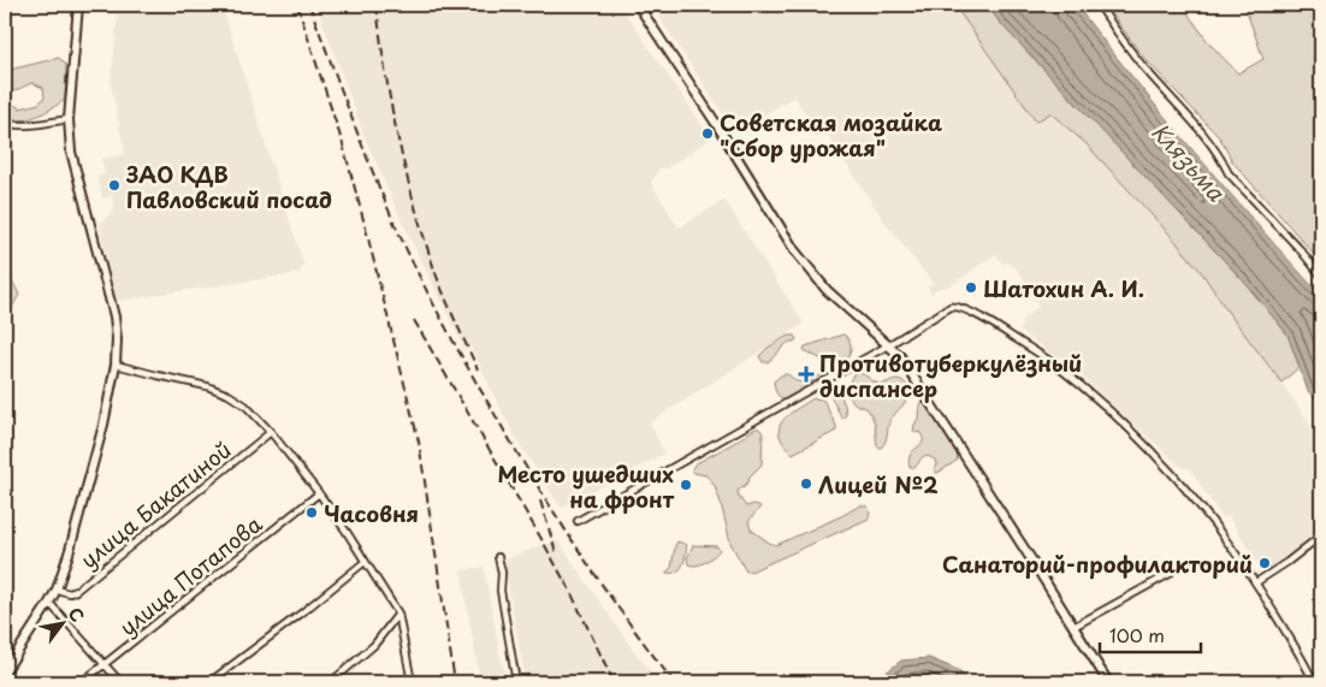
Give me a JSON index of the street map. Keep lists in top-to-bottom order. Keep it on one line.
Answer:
{"streets":{"street":["улица Бакатиной","улица Потапова"]},"water":["Клязьма"],"places":{"other":["Советская мозайка \"Сбор урожая\"","ЗАО КДВ Павловский посад","Шатохин А. И.","Лицей №2","Место ушедших на фронт","Часовня","Санаторий-профилакторий"],"health":["Противотуберкулёзный диспансер"]},"scale_bar":"100 m","north":"top right"}
